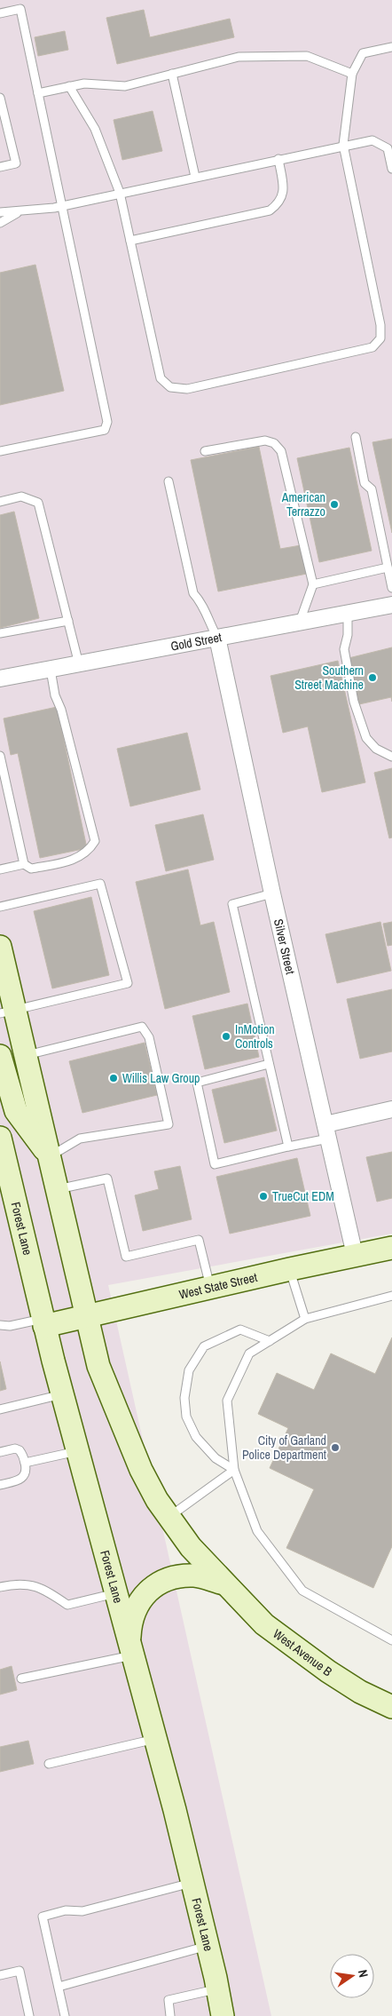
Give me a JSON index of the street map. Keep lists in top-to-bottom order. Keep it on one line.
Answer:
{"streets":{"main road":["Forest Lane","West State Street","West Avenue B"],"street":["Gold Street","Silver Street"]},"crossings":[["Gold Street","Silver Street"],["Silver Street","West State Street"],["Forest Lane","West State Street"]],"places":["American Terrazzo","Southern Street Machine","InMotion Controls","Willis Law Group","TrueCut EDM","City of Garland Police Department"],"north":"right"}
